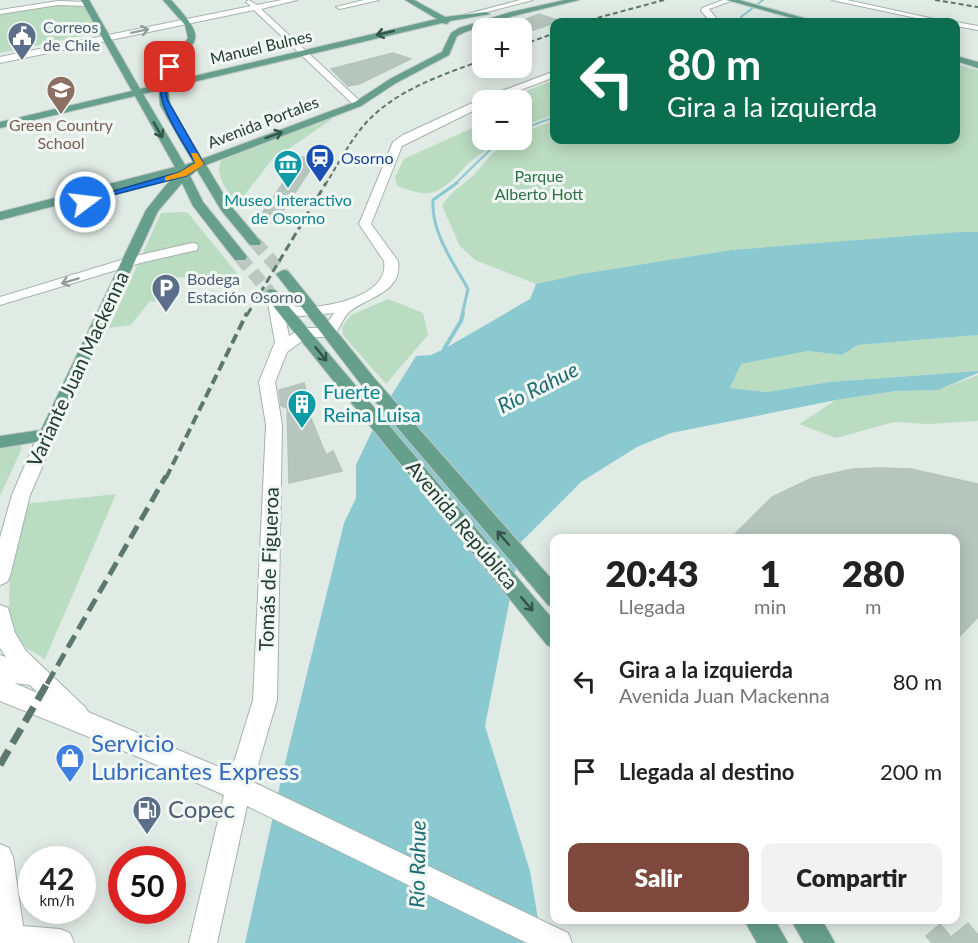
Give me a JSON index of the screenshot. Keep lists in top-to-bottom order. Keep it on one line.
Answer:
{"streets":{"main road":["Manuel Bulnes","Avenida Portales","Variante Juan Mackenna","Avenida República"],"street":["Tomás de Figueroa"]},"crossings":[["Avenida Portales","Variante Juan Mackenna"],["Avenida República","Tomás de Figueroa"]],"one_way":["Avenida Portales"],"water":["Río Rahue"],"parks":["Parque Alberto Hott"],"places":{"public building":["Correos de Chile"],"school or university":["Green Country School"],"station":["Osorno"],"museum":["Museo Interactivo de Osorno"],"parking":["Bodega Estación Osorno"],"building":["Fuerte Reina Luisa"],"shop":["Servicio Lubricantes Express"],"fuel station":["Copec"]},"page":{"map_buttons":["+","−"],"turn":["80 m","Gira a la izquierda"],"eta":["20:43","Llegada","1","min","280","m"],"list":[{"name":"Gira a la izquierda","note":"Avenida Juan Mackenna","value":"80 m"},{"name":"Llegada al destino","value":"200 m"}],"buttons":["Salir","Compartir"],"speed":"42 km/h","limit":"50"}}
